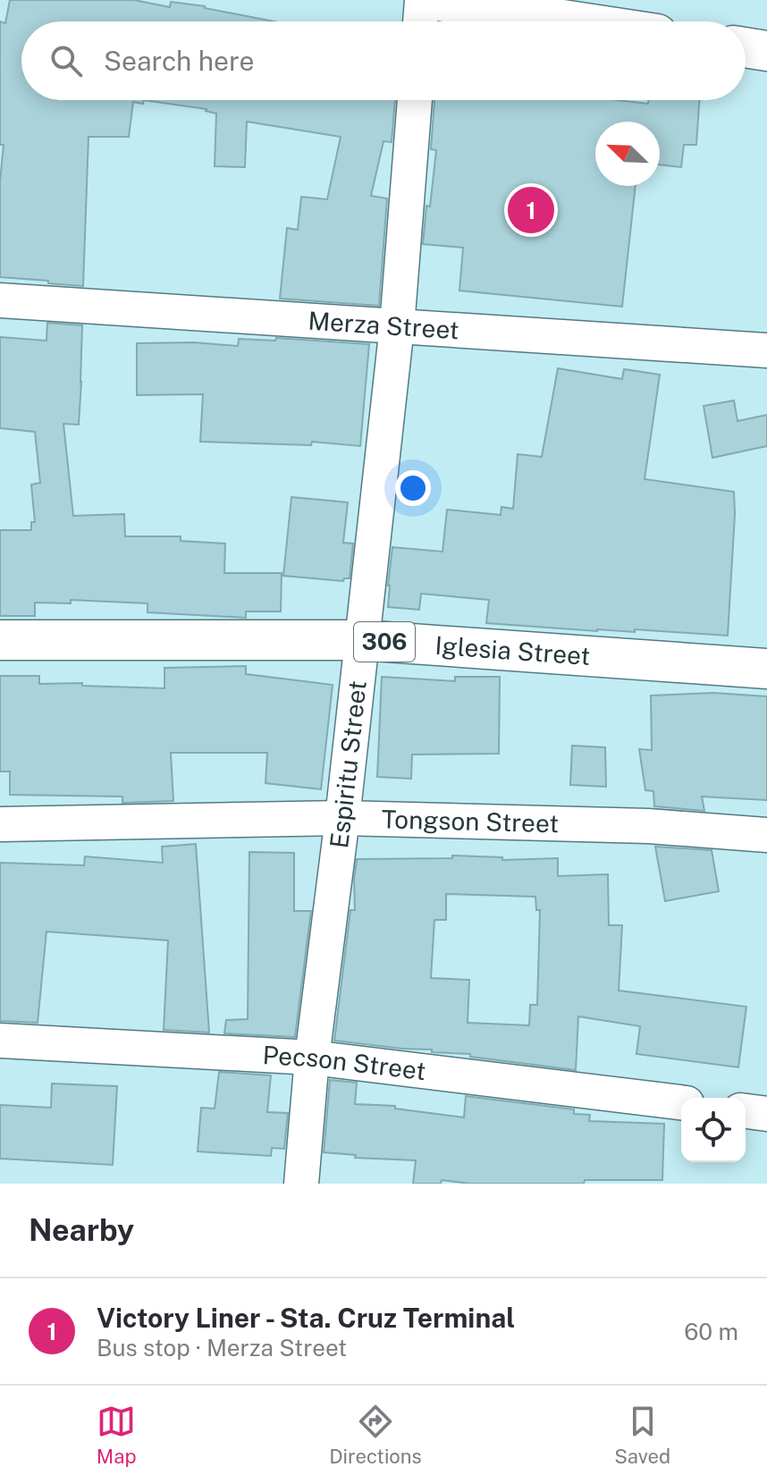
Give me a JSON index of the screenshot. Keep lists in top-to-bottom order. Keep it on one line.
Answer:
{"streets":{"main road":["306","Iglesia Street"],"street":["Merza Street","Espiritu Street","Tongson Street","Pecson Street"]},"crossings":[["Merza Street","Espiritu Street"],["Iglesia Street","Espiritu Street"],["Espiritu Street","Tongson Street"],["Espiritu Street","Pecson Street"]],"north":"top left","page":{"search":"Search here","pins":"1","heading":"Nearby","list":[{"mark":"1","name":"Victory Liner - Sta. Cruz Terminal","note":"Bus stop · Merza Street","value":"60 m"}],"nav":["Map","Directions","Saved"]}}
